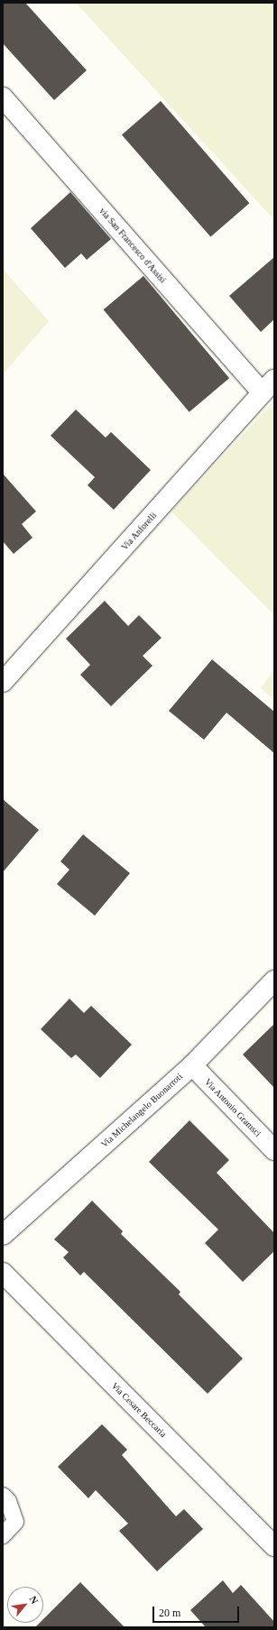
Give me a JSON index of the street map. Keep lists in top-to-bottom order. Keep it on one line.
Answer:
{"streets":{"street":["via San Francesco d'Assisi","Via Anforelli","Via Antonio Gramsci","Via Michelangelo Buonarroti","Via Cesare Beccaria"]},"crossings":[["via San Francesco d'Assisi","Via Anforelli"],["Via Antonio Gramsci","Via Michelangelo Buonarroti"]],"scale_bar":"20 m","north":"top right"}
